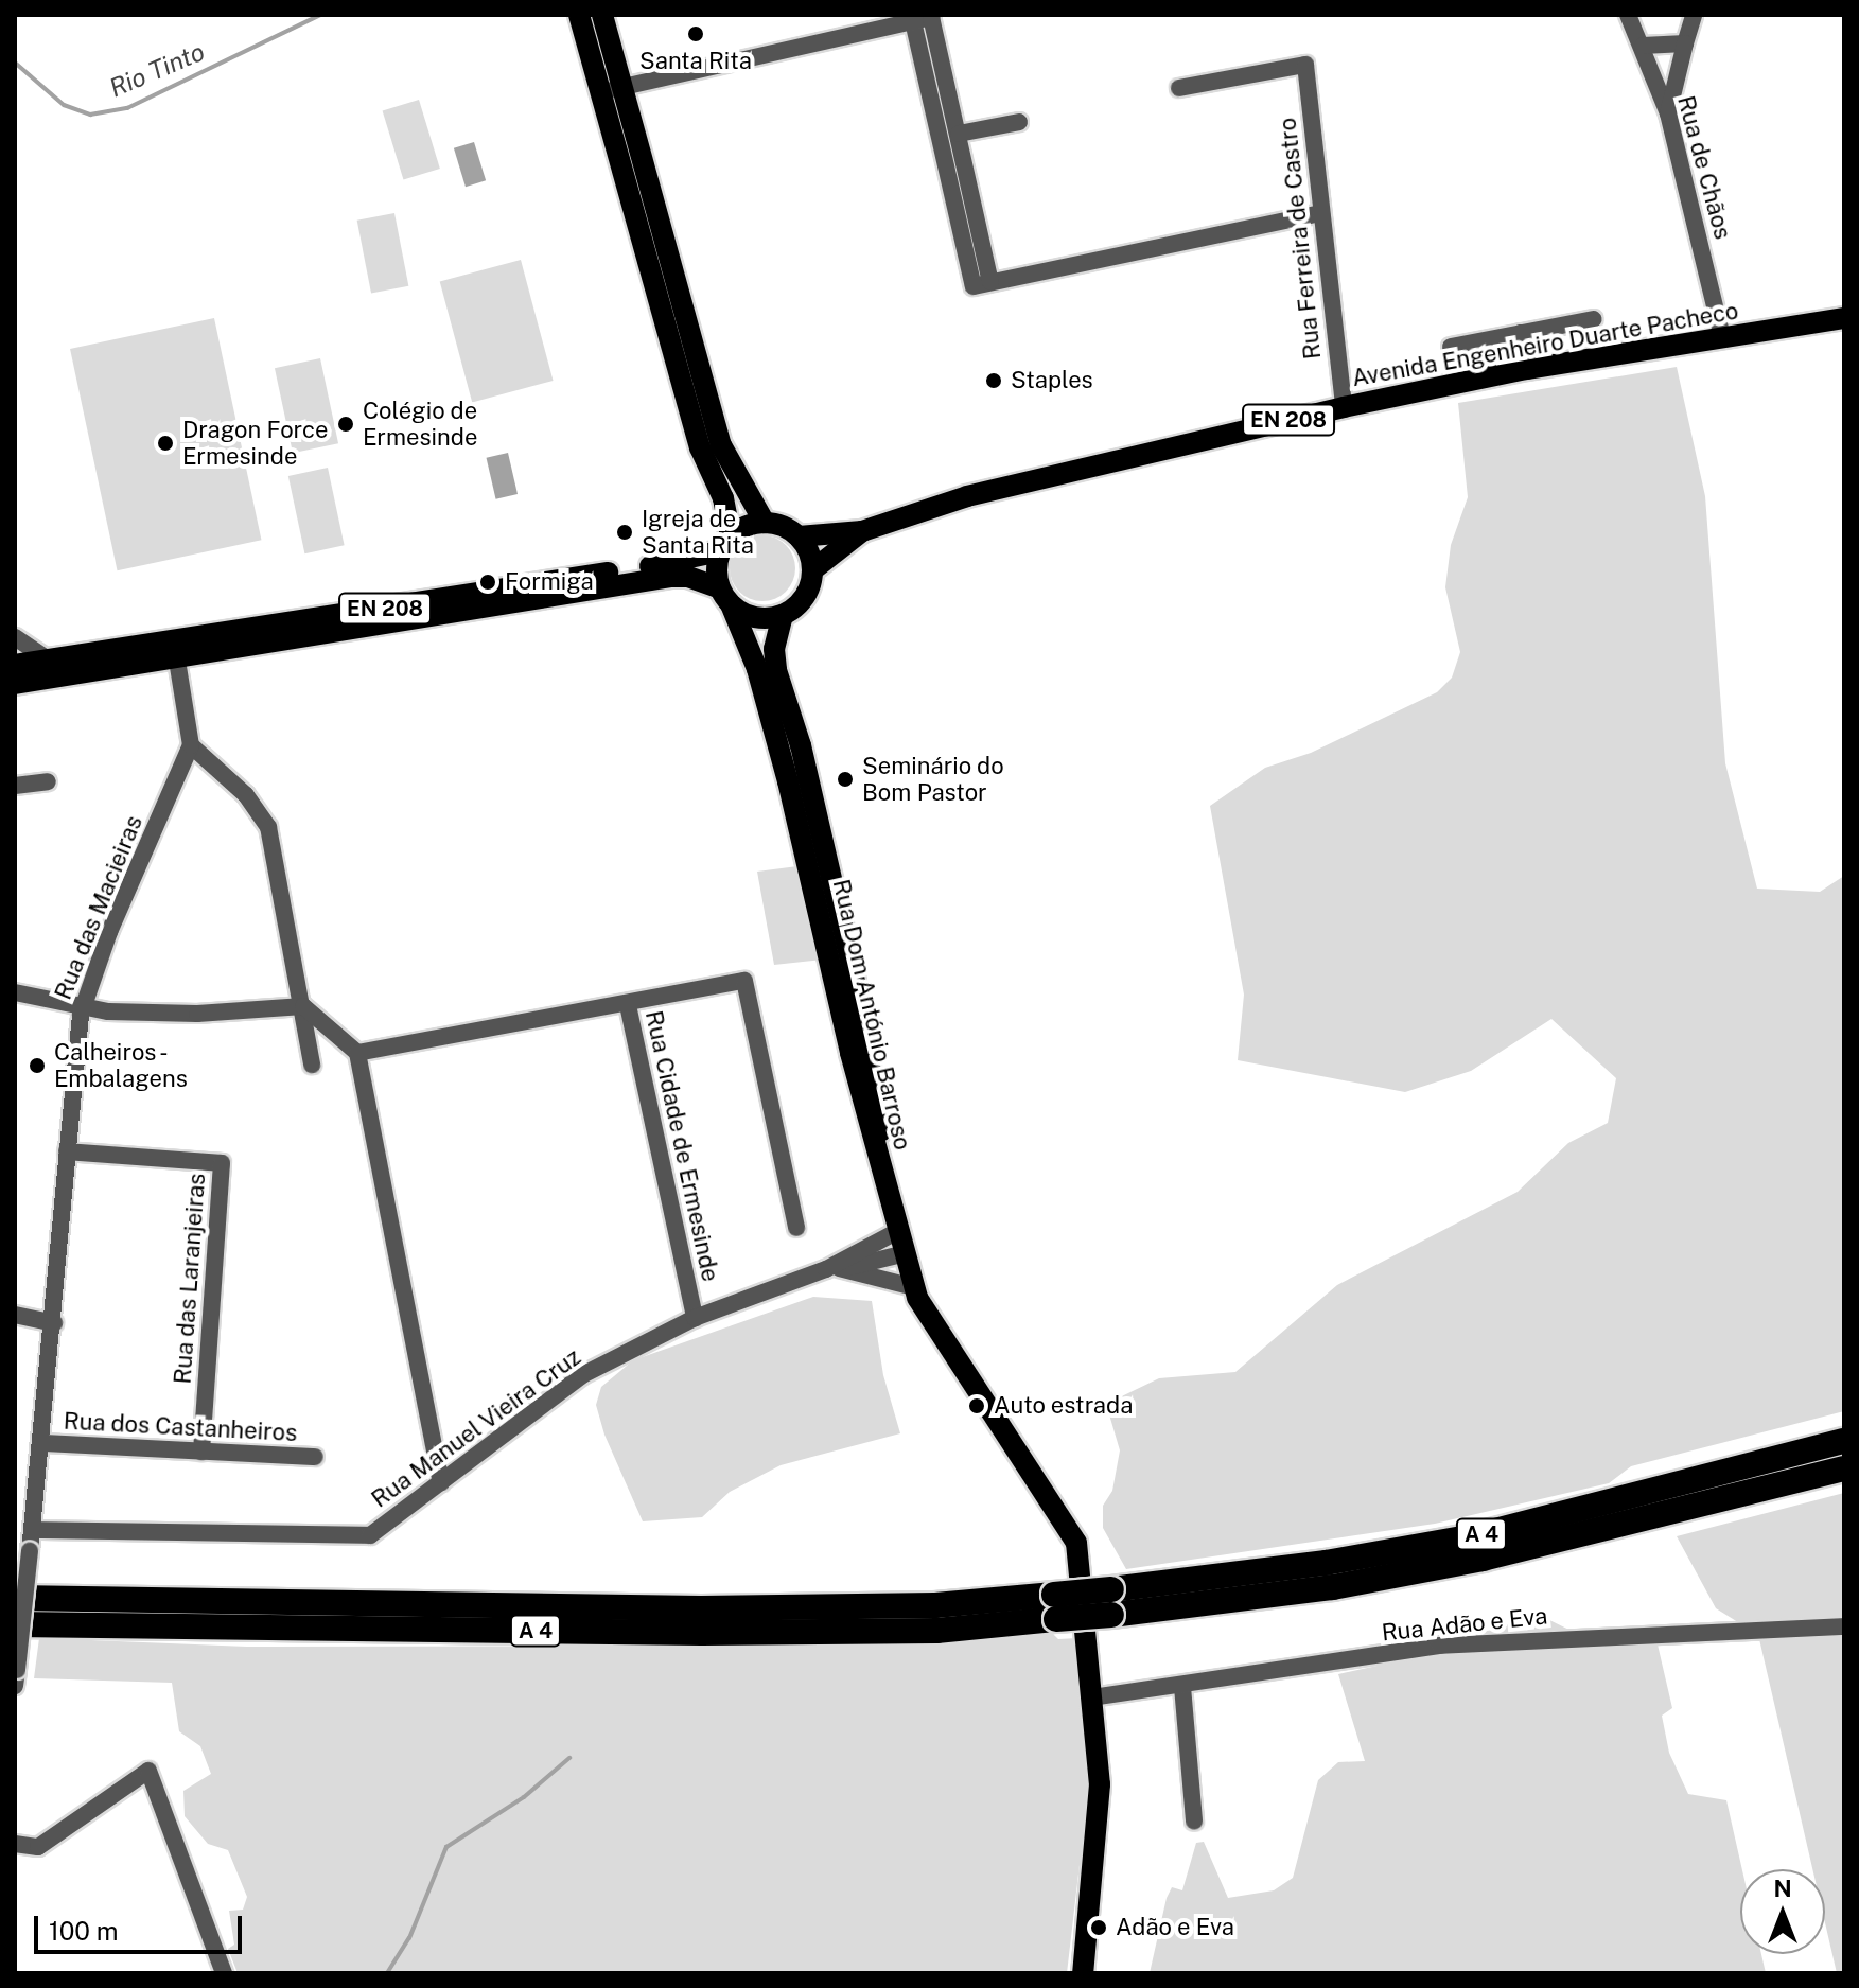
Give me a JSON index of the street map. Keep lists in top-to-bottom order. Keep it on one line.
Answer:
{"streets":{"highway":["A 4"],"main road":["Avenida Engenheiro Duarte Pacheco","EN 208","Rua Dom António Barroso"],"street":["Rua de Chãos","Rua Ferreira de Castro","Rua das Macieiras","Rua Cidade de Ermesinde","Rua das Laranjeiras","Rua dos Castanheiros","Rua Manuel Vieira Cruz","Rua Adão e Eva"]},"crossings":[["Rua de Chãos","Avenida Engenheiro Duarte Pacheco"],["Rua Ferreira de Castro","Avenida Engenheiro Duarte Pacheco"],["Avenida Engenheiro Duarte Pacheco","EN 208"],["Avenida Engenheiro Duarte Pacheco","Rua Dom António Barroso"],["EN 208","Rua Dom António Barroso"],["Rua das Macieiras","Rua das Laranjeiras"],["Rua das Macieiras","Rua dos Castanheiros"],["Rua das Macieiras","Rua Manuel Vieira Cruz"],["Rua Cidade de Ermesinde","Rua Manuel Vieira Cruz"],["Rua das Laranjeiras","Rua dos Castanheiros"]],"water":["Rio Tinto"],"places":["Santa Rita","Staples","Colégio de Ermesinde","Dragon Force Ermesinde","Igreja de Santa Rita","Formiga","Seminário do Bom Pastor","Calheiros - Embalagens","Auto estrada","Adão e Eva"],"scale_bar":"100 m","north":"top"}
